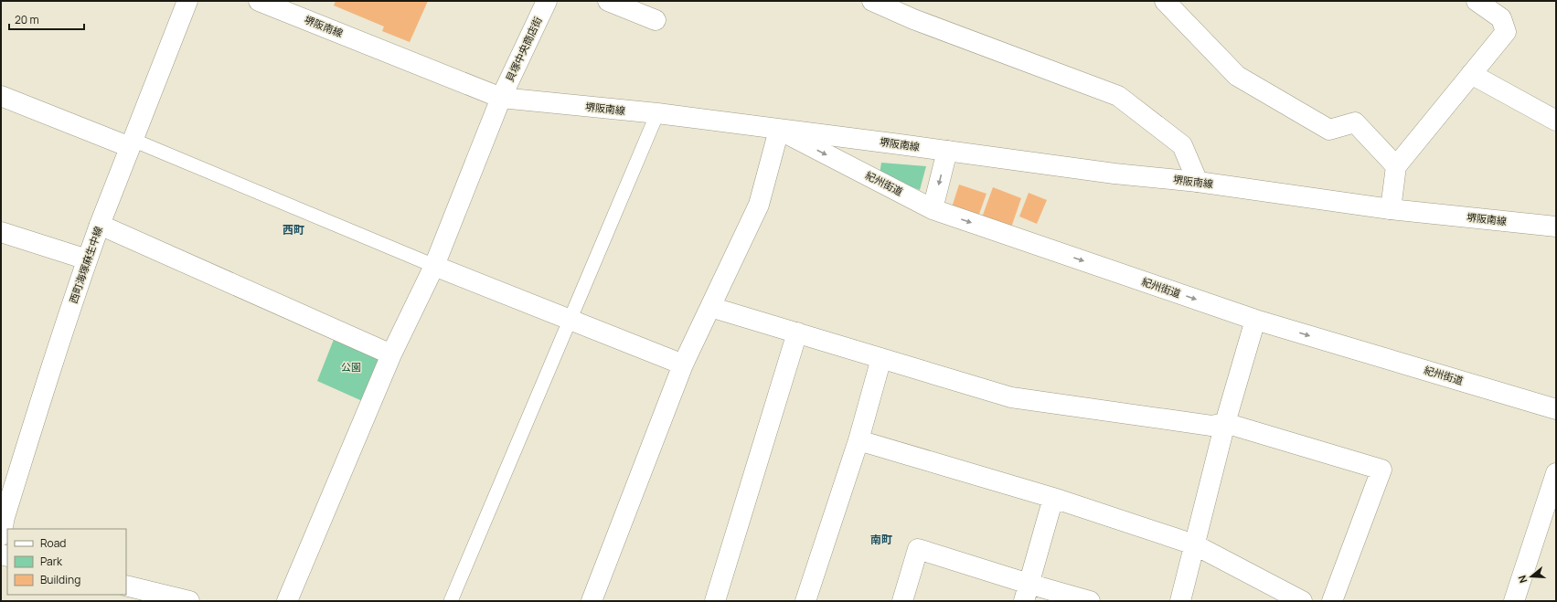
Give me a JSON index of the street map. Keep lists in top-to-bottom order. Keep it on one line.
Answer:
{"streets":{"street":["堺阪南線","貝塚中央商店街","紀州街道","西町海塚麻生中線"]},"crossings":[["堺阪南線","貝塚中央商店街"],["堺阪南線","紀州街道"]],"districts":["西町","南町"],"parks":["公園"],"legend":["Road","Park","Building"],"scale_bar":"20 m","north":"left"}
